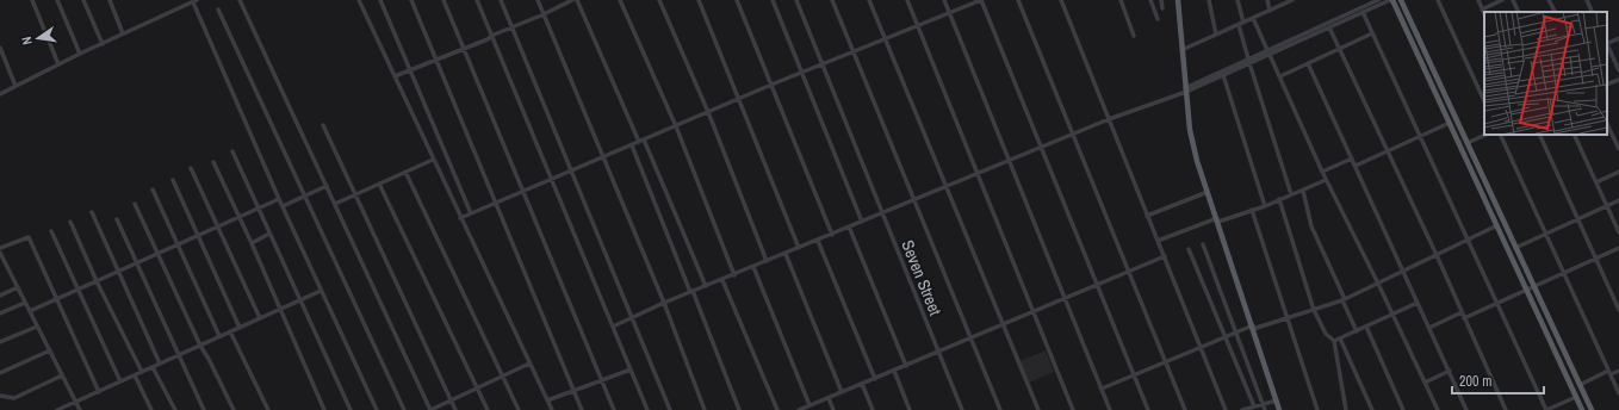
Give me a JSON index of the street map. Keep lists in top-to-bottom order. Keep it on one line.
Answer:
{"streets":{"street":["Seven Street"]},"scale_bar":"200 m","north":"left"}
